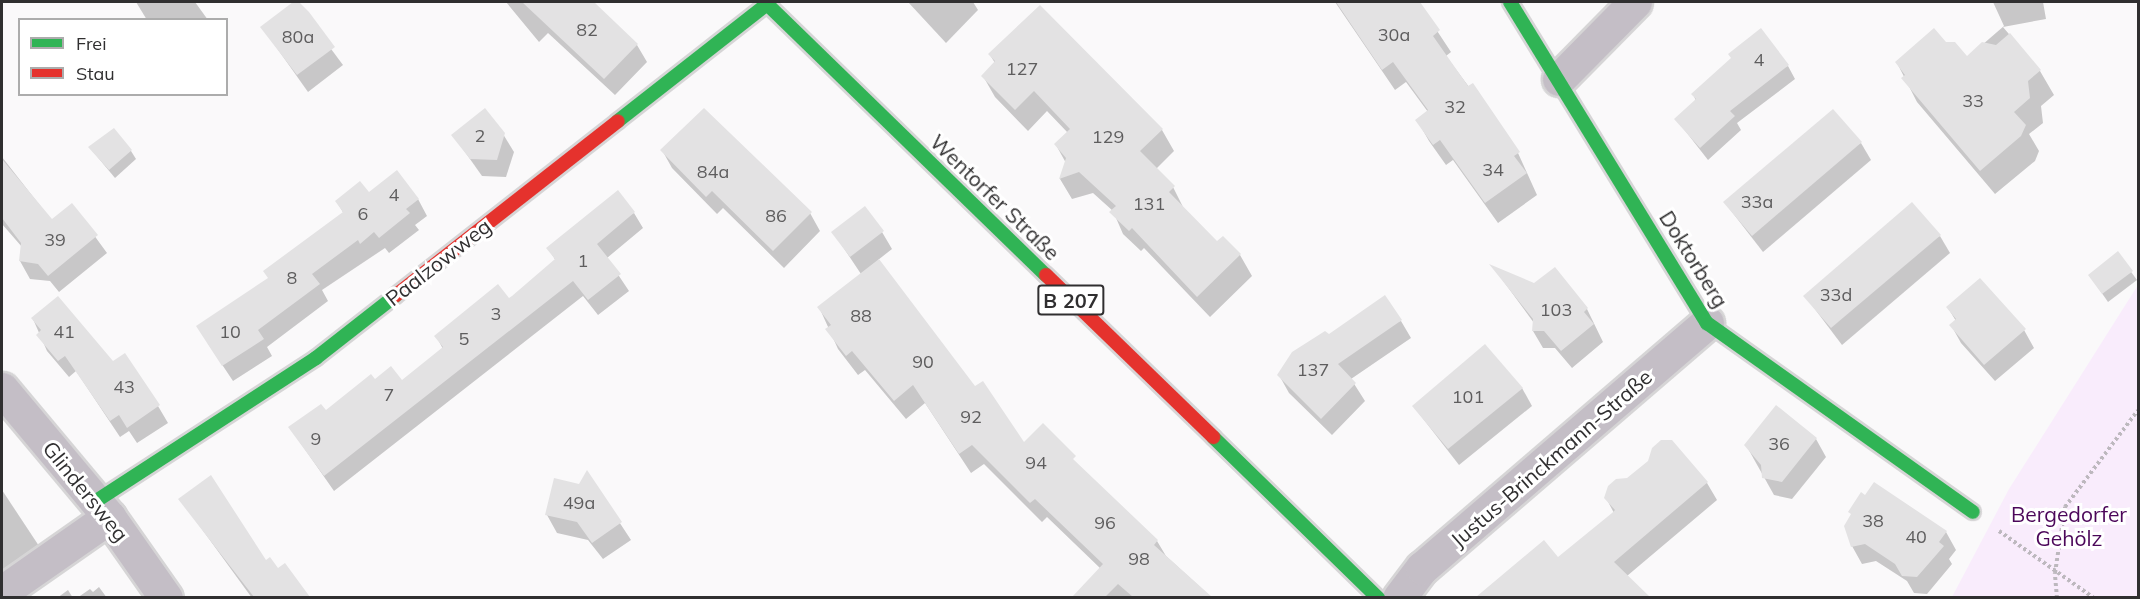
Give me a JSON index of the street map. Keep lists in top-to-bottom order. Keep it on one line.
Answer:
{"streets":{"street":["Wentorfer Straße","Doktorberg","Paalzowweg","B 207","Justus-Brinckmann-Straße","Glindersweg"]},"crossings":[["Wentorfer Straße","Paalzowweg"],["Doktorberg","Justus-Brinckmann-Straße"],["Paalzowweg","Glindersweg"]],"parks":["Bergedorfer Gehölz"],"house_numbers":["82","30a","80a","4","127","33","32","2","129","34","84a","4","33a","131","6","86","39","1","8","33d","103","3","88","41","10","5","90","137","43","7","101","92","9","36","94","49a","38","96","40","98"],"legend":["Frei","Stau"]}
